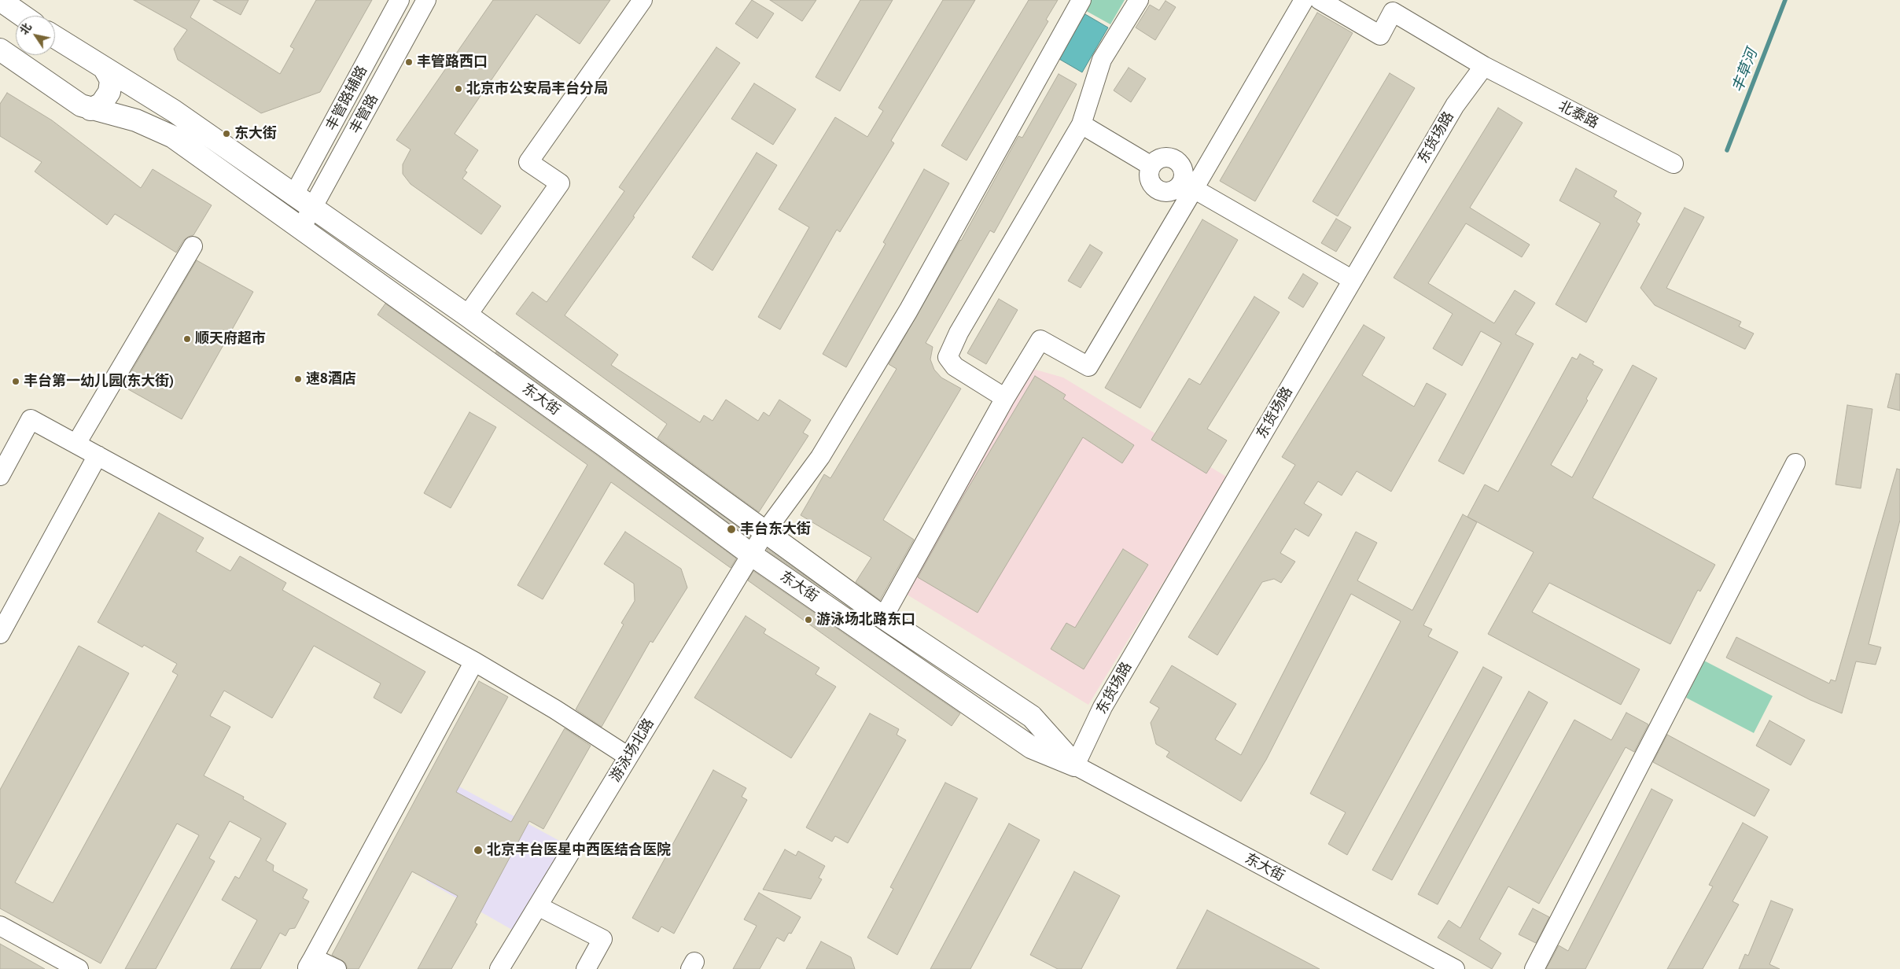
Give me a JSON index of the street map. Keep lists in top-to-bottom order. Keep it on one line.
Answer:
{"streets":{"main road":["东大街"],"street":["丰管路辅路","丰管路","北泰路","东货场路","游泳场北路"]},"crossings":[["丰管路辅路","东大街"],["丰管路","东大街"],["北泰路","东货场路"],["东货场路","东大街"],["东大街","游泳场北路"]],"water":["丰草河"],"places":["丰管路西口","北京市公安局丰台分局","东大街","顺天府超市","速8酒店","丰台第一幼儿园(东大街)","丰台东大街","游泳场北路东口","北京丰台医星中西医结合医院"],"north":"top left"}
